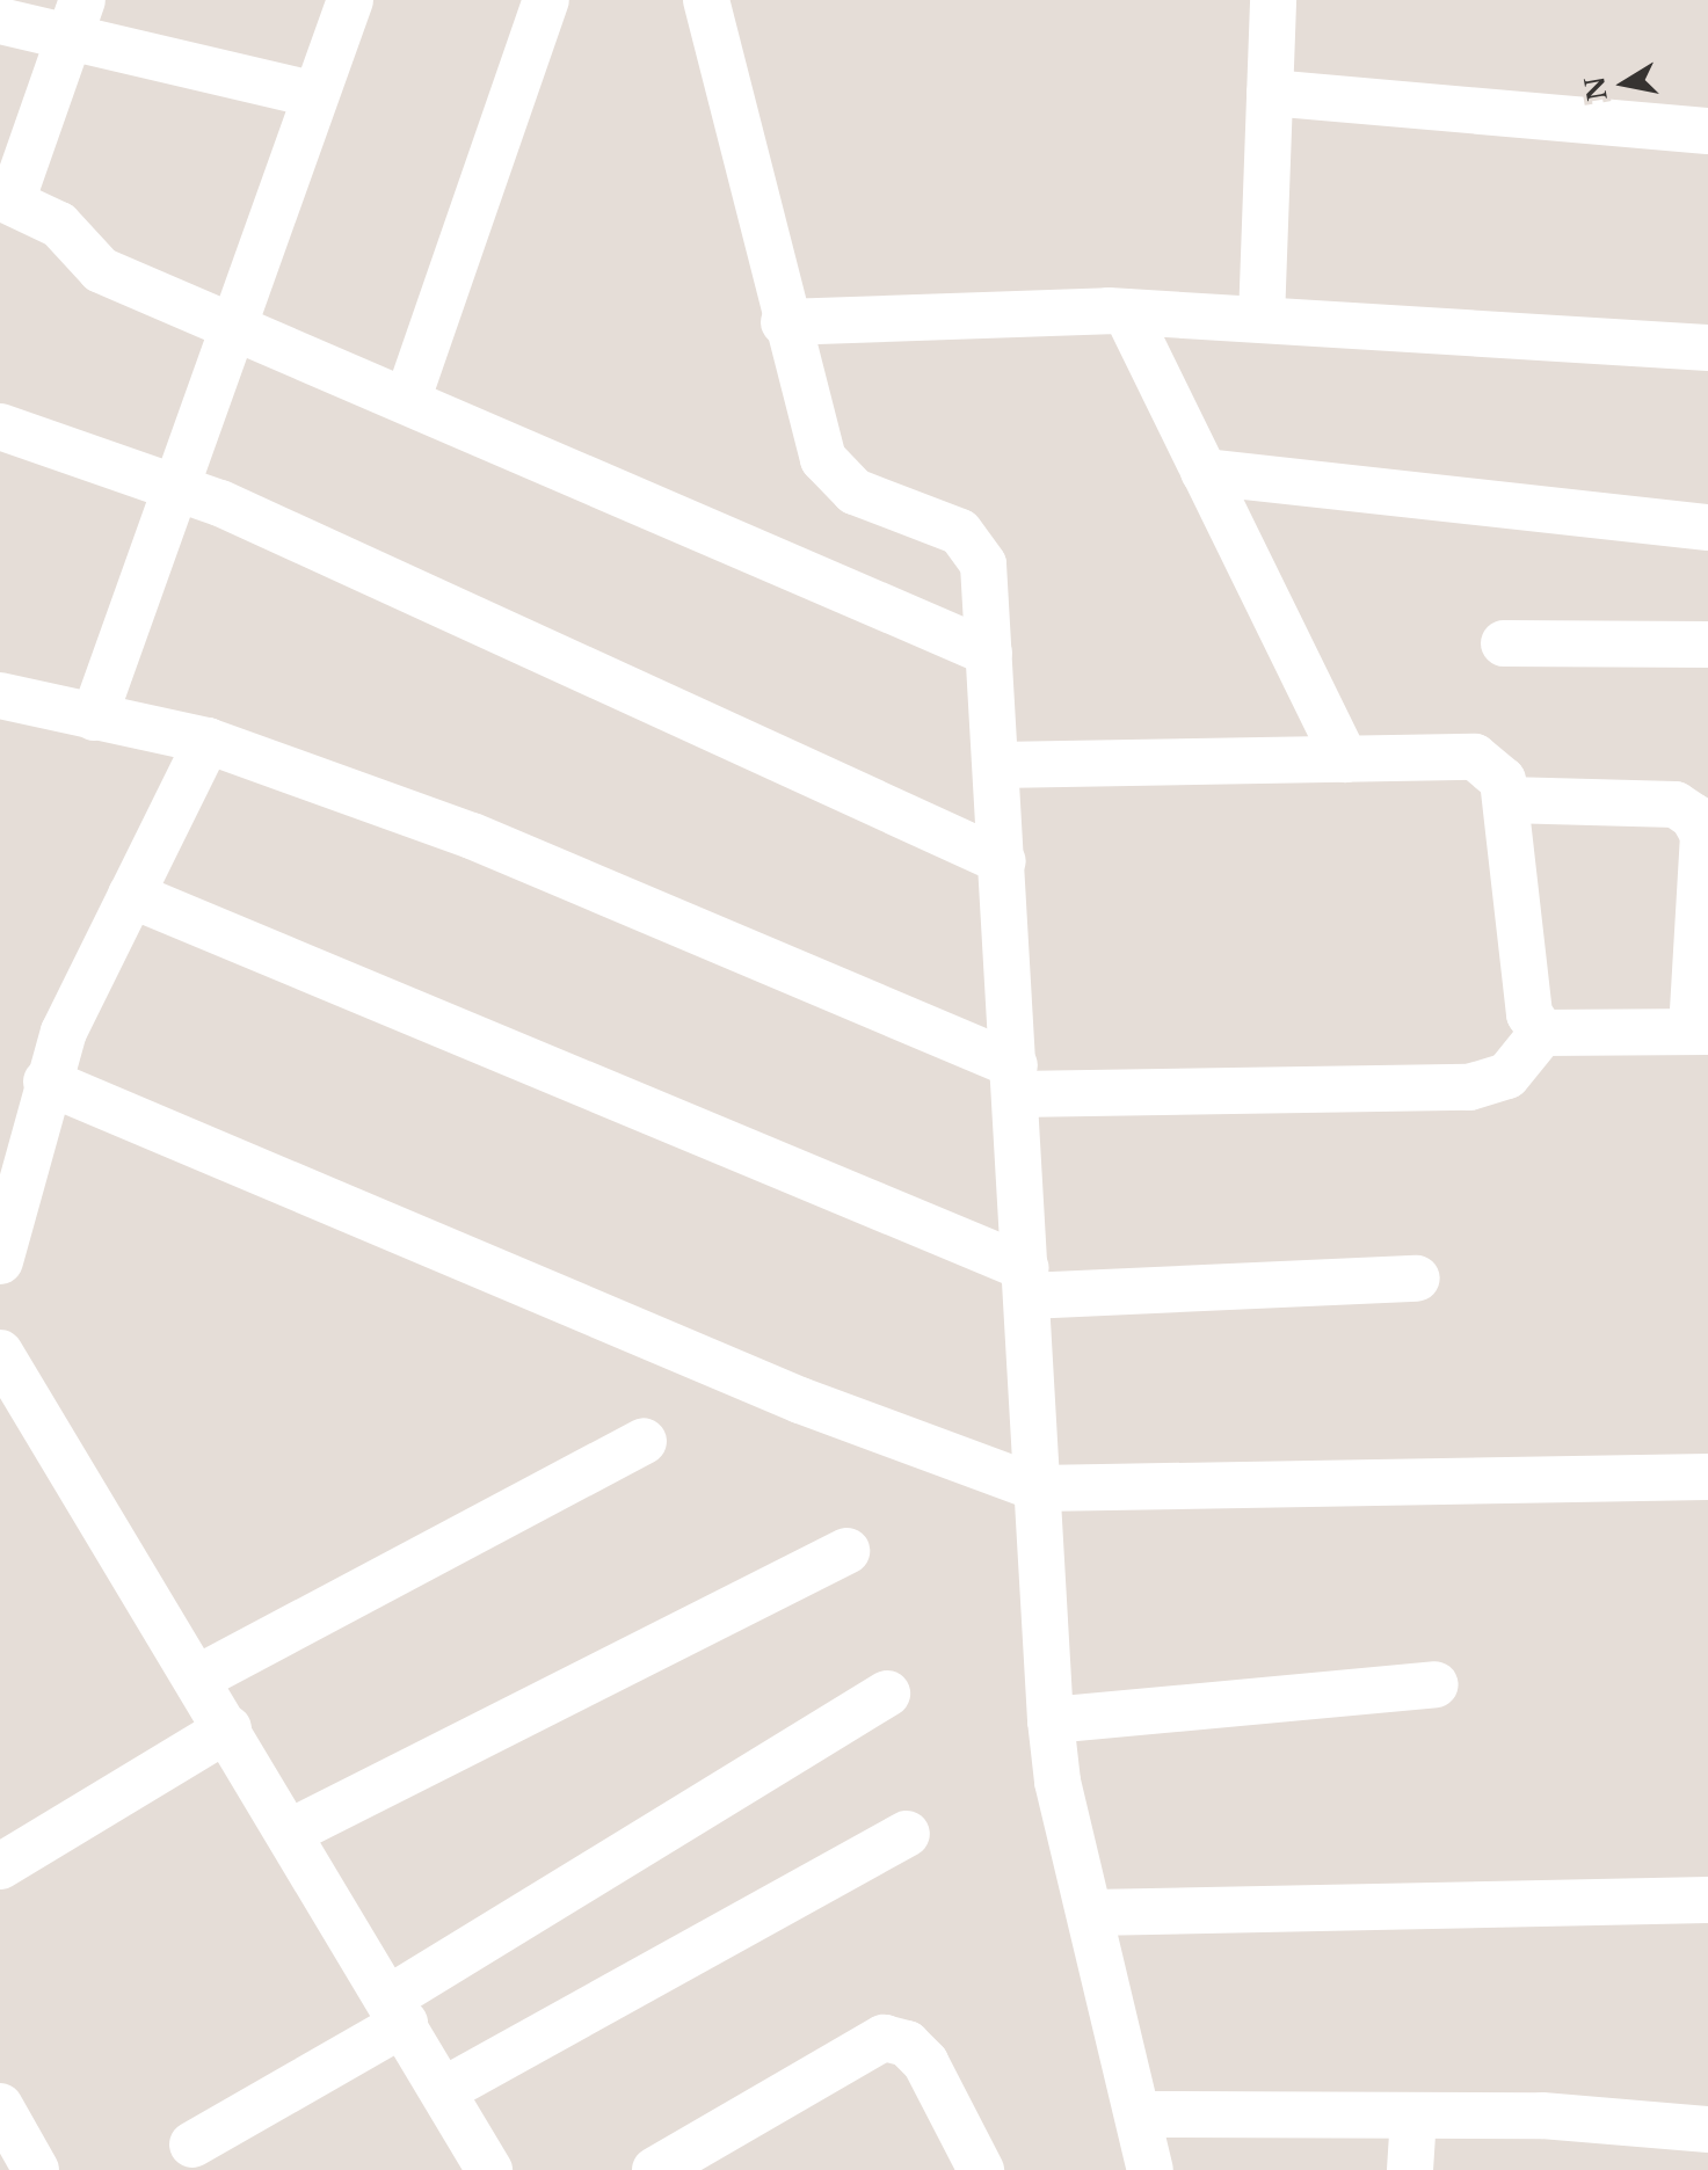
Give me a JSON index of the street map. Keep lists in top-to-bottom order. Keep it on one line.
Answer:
{"north":"left"}
